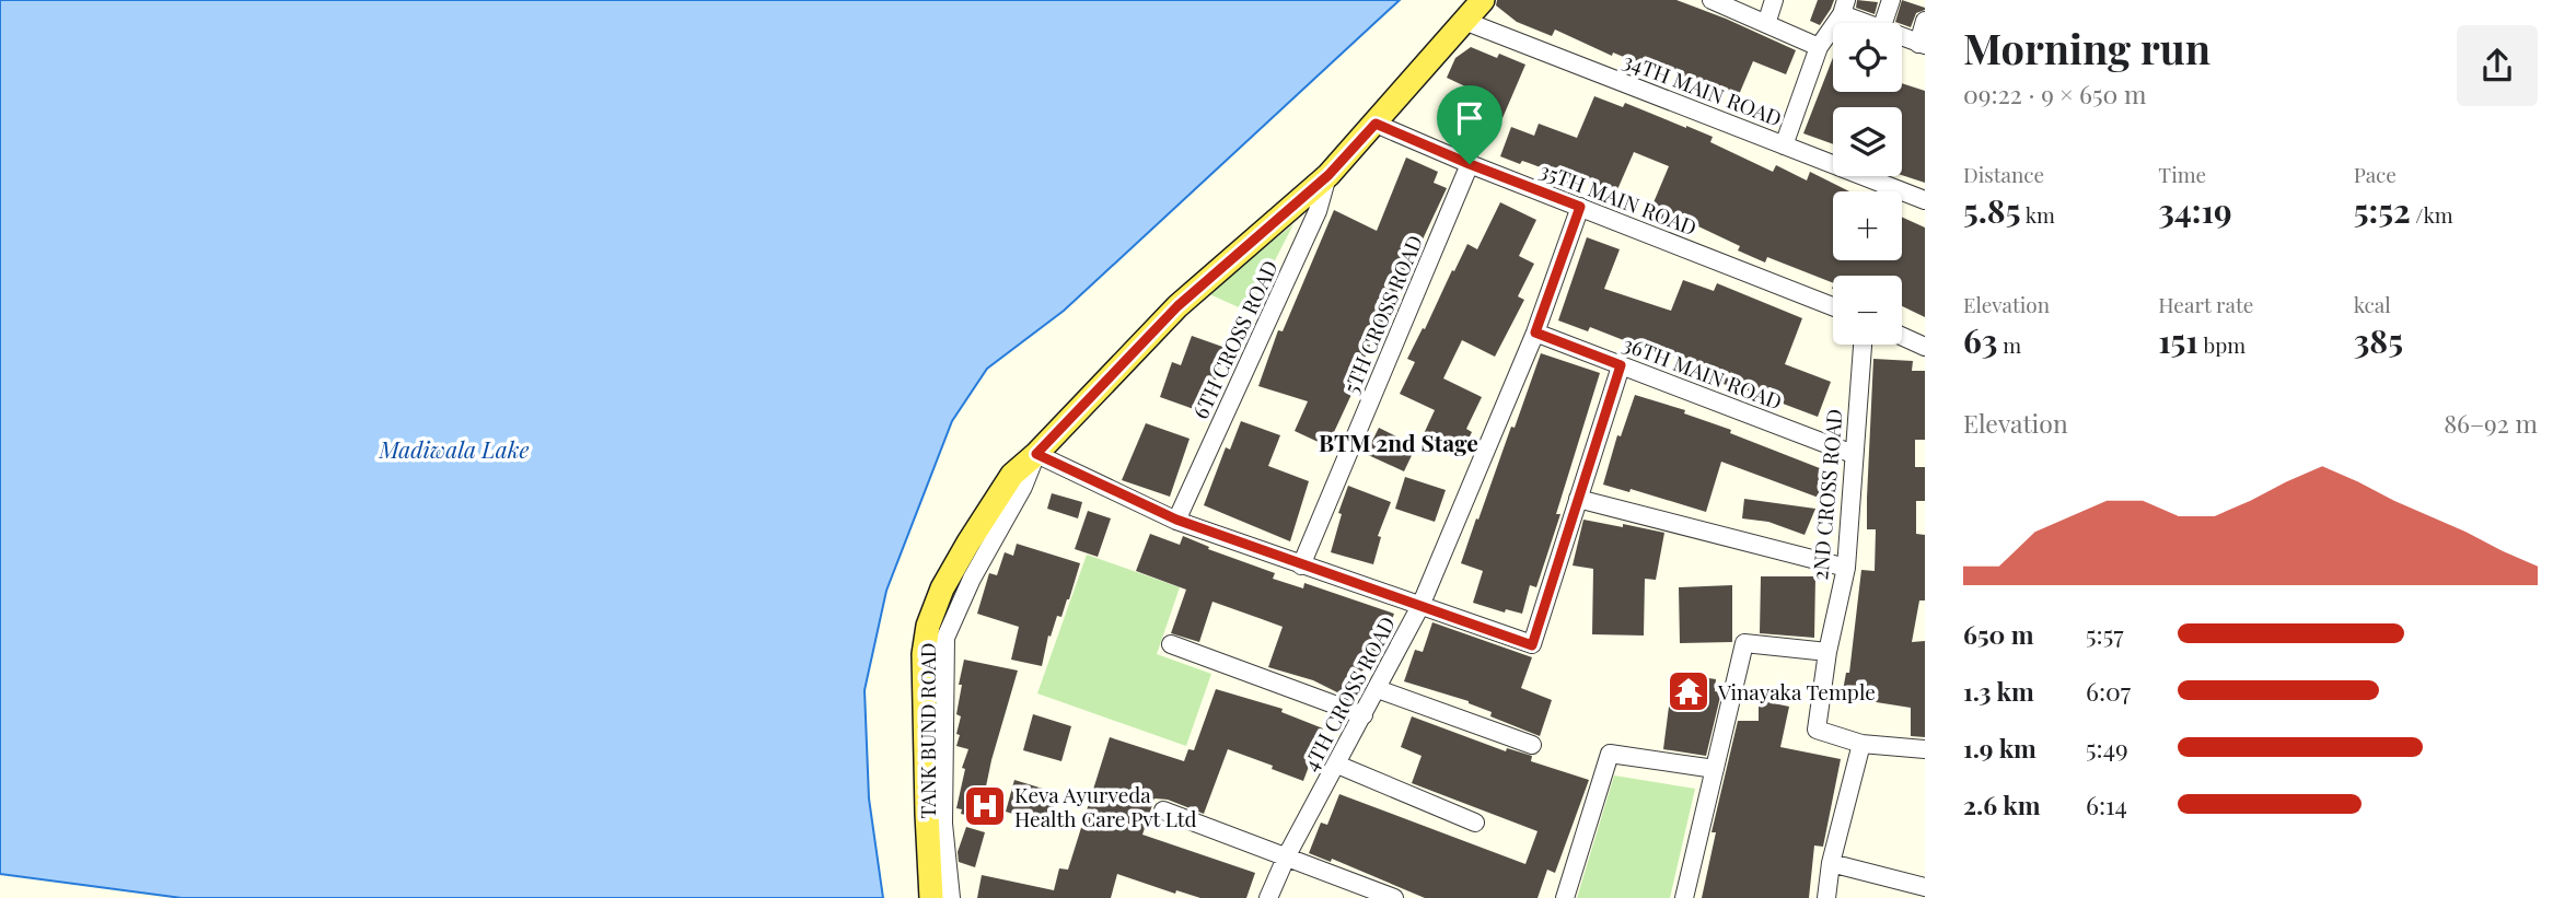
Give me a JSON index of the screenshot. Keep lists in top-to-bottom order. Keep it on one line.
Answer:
{"streets":{"main road":["TANK BUND ROAD"],"street":["34TH MAIN ROAD","35TH MAIN ROAD","5TH CROSS ROAD","6TH CROSS ROAD","36TH MAIN ROAD","2ND CROSS ROAD","4TH CROSS ROAD"]},"crossings":[["34TH MAIN ROAD","TANK BUND ROAD"],["35TH MAIN ROAD","5TH CROSS ROAD"],["35TH MAIN ROAD","4TH CROSS ROAD"],["35TH MAIN ROAD","TANK BUND ROAD"],["6TH CROSS ROAD","TANK BUND ROAD"],["36TH MAIN ROAD","2ND CROSS ROAD"],["36TH MAIN ROAD","4TH CROSS ROAD"]],"districts":["BTM 2nd Stage"],"water":["Madiwala Lake"],"places":{"temple":["Vinayaka Temple"],"hospital":["Keva Ayurveda Health Care Pvt Ltd"]},"page":{"heading":["Morning run","09:22 · 9 × 650 m"],"map_buttons":["+","−"],"stats":[["Distance","5.85 km"],["Time","34:19"],["Pace","5:52 /km"],["Elevation","63 m"],["Heart rate","151 bpm"],["kcal","385"]],"chart":["Elevation","86–92 m"],"list":[{"name":"650 m","note":"5:57"},{"name":"1.3 km","note":"6:07"},{"name":"1.9 km","note":"5:49"},{"name":"2.6 km","note":"6:14"}]}}
